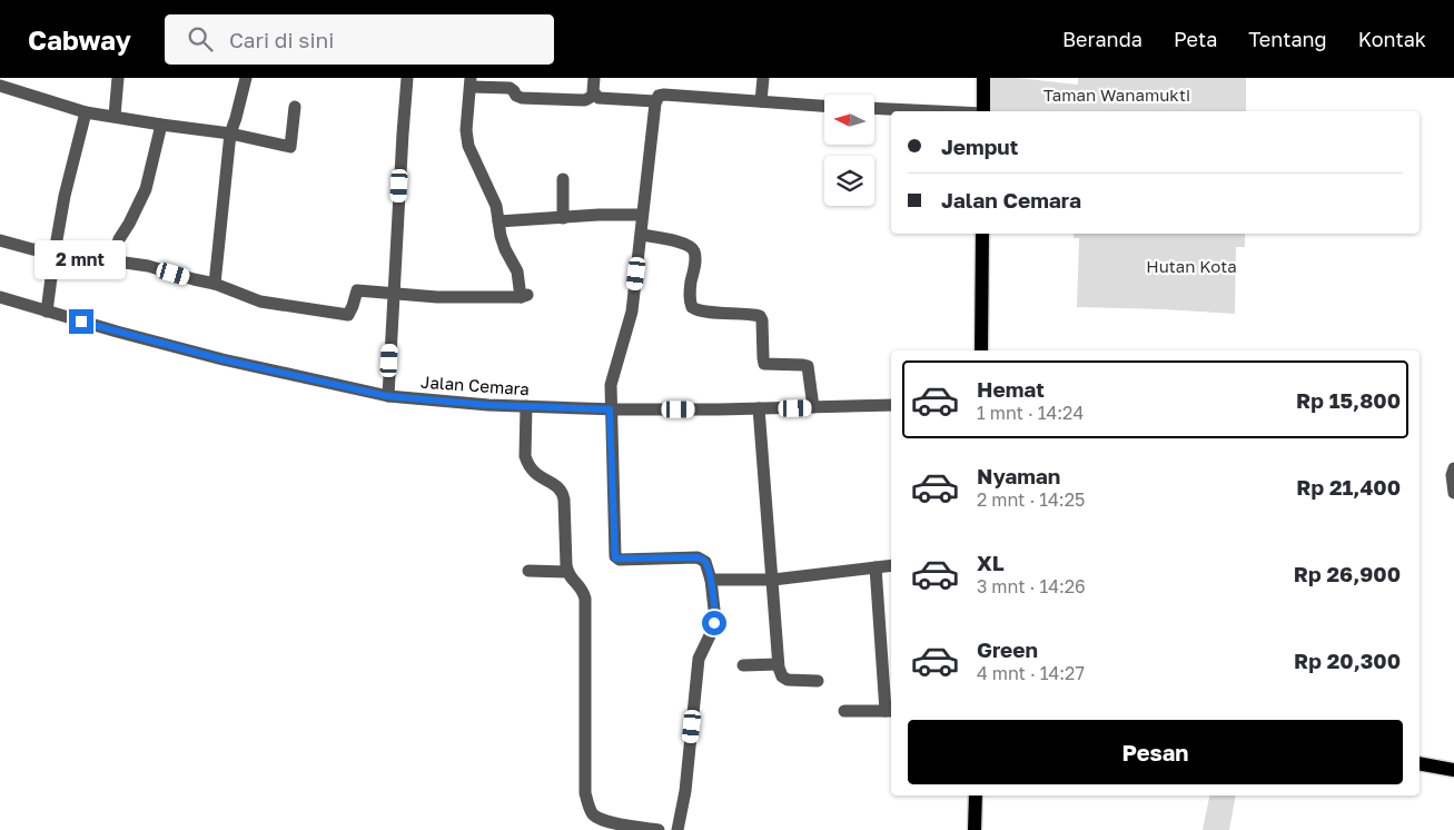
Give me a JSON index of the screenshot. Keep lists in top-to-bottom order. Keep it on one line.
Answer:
{"streets":{"street":["Jalan Cemara"]},"parks":["Taman Wanamukti","Hutan Kota"],"north":"left","page":{"header":"Cabway","search":"Cari di sini","nav":["Beranda","Peta","Tentang","Kontak"],"banner":["Jemput","Jalan Cemara"],"bubble":"2 mnt","list":[{"name":"Hemat","note":"1 mnt · 14:24","value":"Rp 15,800"},{"name":"Nyaman","note":"2 mnt · 14:25","value":"Rp 21,400"},{"name":"XL","note":"3 mnt · 14:26","value":"Rp 26,900"},{"name":"Green","note":"4 mnt · 14:27","value":"Rp 20,300"}],"buttons":"Pesan"}}
